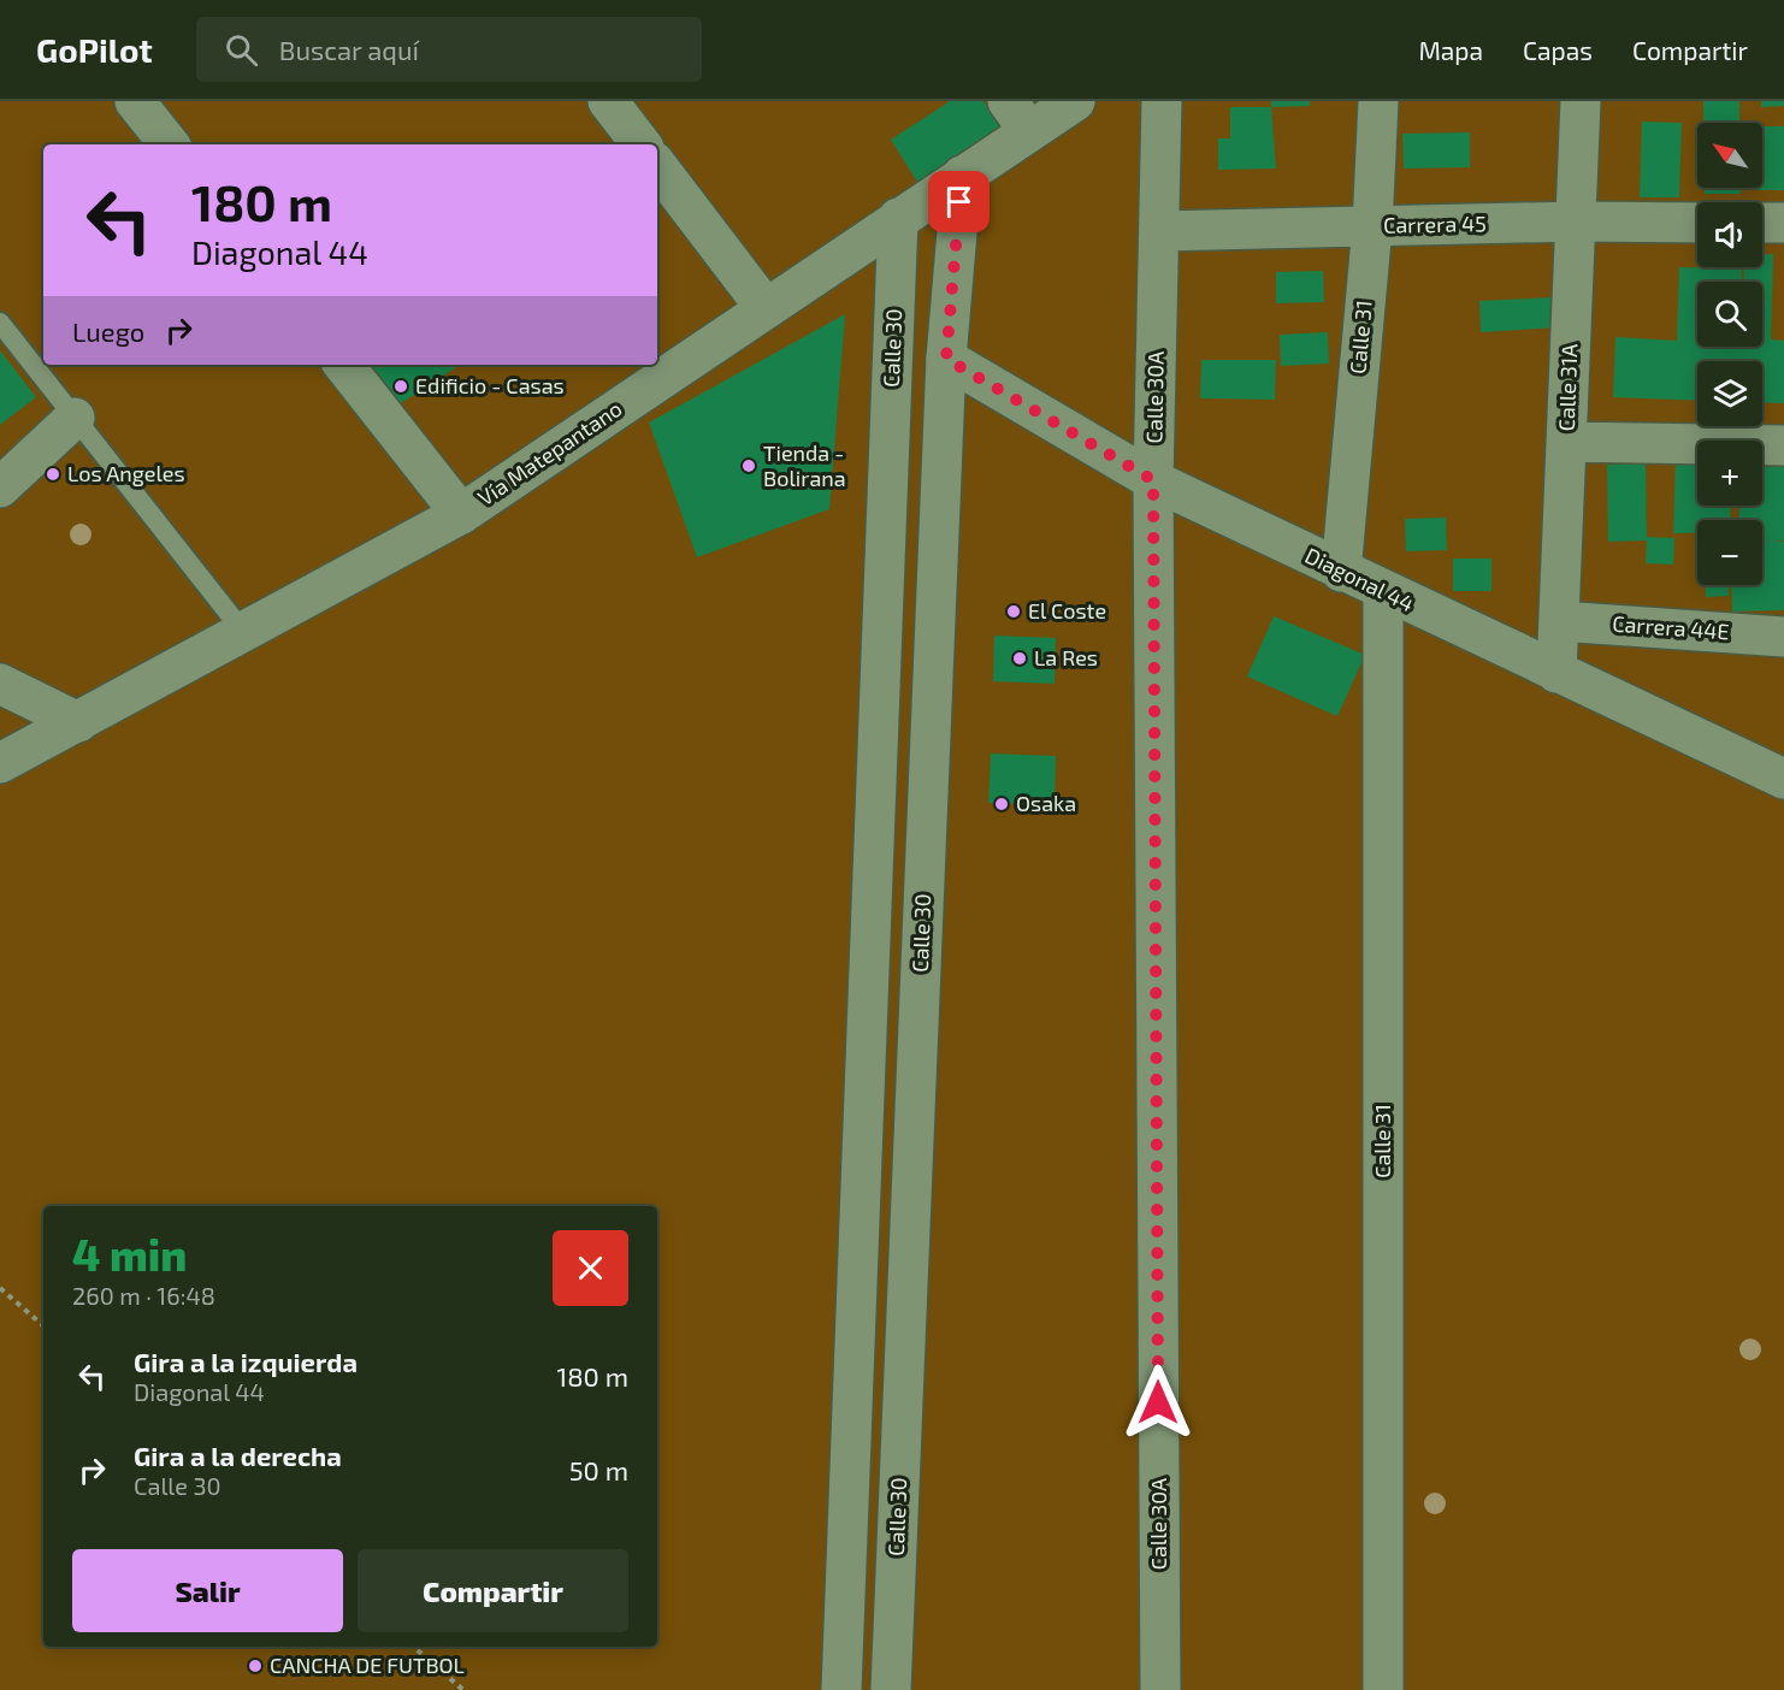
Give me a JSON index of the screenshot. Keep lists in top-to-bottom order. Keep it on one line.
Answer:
{"streets":{"street":["Carrera 45","Calle 31","Calle 30","Calle 31A","Calle 30A","Vía Matepantano","Diagonal 44","Carrera 44E"]},"crossings":[["Carrera 45","Calle 31"],["Carrera 45","Calle 31A"],["Carrera 45","Calle 30A"],["Calle 31","Diagonal 44"],["Calle 30","Vía Matepantano"],["Calle 30","Diagonal 44"],["Calle 31A","Diagonal 44"],["Calle 31A","Carrera 44E"],["Calle 30A","Diagonal 44"]],"places":["Edificio - Casas","Tienda - Bolirana","Los Angeles","El Coste","La Res","Osaka","CANCHA DE FUTBOL"],"north":"top left","page":{"header":"GoPilot","search":"Buscar aquí","nav":["Mapa","Capas","Compartir"],"map_buttons":["+","−"],"turn":["180 m","Diagonal 44"],"then":"Luego","heading":["4 min","260 m · 16:48"],"list":[{"name":"Gira a la izquierda","note":"Diagonal 44","value":"180 m"},{"name":"Gira a la derecha","note":"Calle 30","value":"50 m"}],"buttons":["Salir","Compartir"]}}
